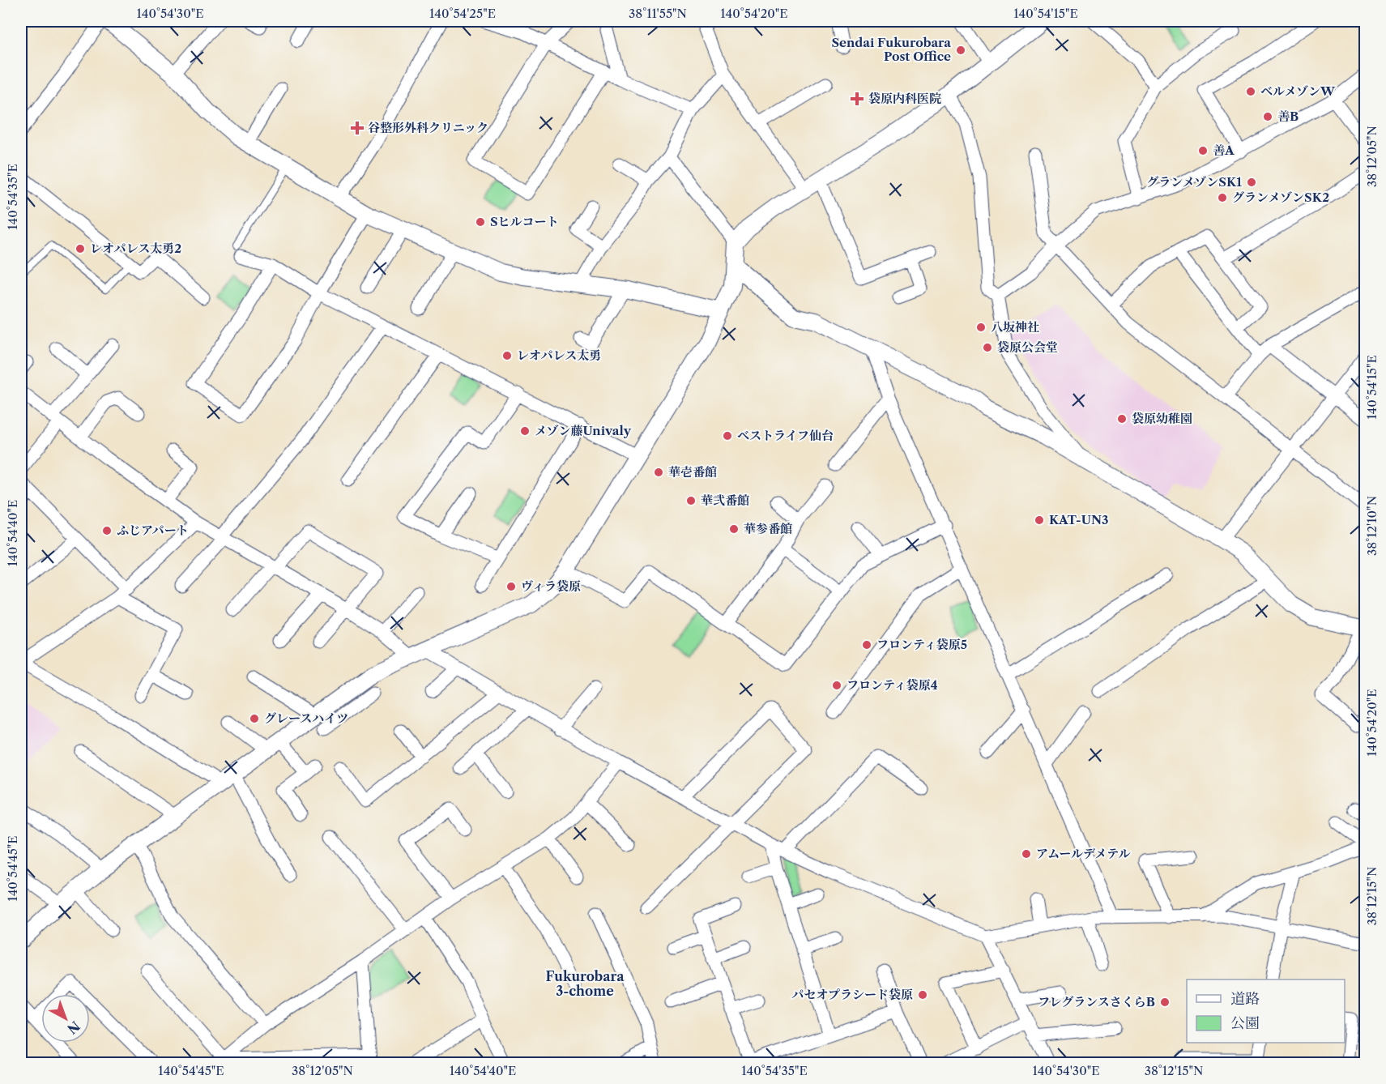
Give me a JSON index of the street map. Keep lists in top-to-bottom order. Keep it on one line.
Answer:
{"districts":["Fukurobara 3-chome"],"places":{"other":["Sendai Fukurobara Post Office","ベルメゾンW","善B","善A","グランメゾンSK1","グランメゾンSK2","Sヒルコート","レオパレス太勇2","八坂神社","袋原公会堂","レオパレス太勇","袋原幼稚園","メゾン藤Univaly","ベストライフ仙台","華壱番館","華弐番館","KAT-UN3","華参番館","ふじアパート","ヴィラ袋原","フロンティ袋原5","フロンティ袋原4","グレースハイツ","アムールデメテル","パセオプラシード袋原","フレグランスさくらB"],"health":["袋原内科医院","谷整形外科クリニック"]},"legend":["道路","公園"],"north":"bottom right","coordinates":["140°54'30\"E","140°54'25\"E","38°11'55\"N","140°54'20\"E","140°54'15\"E","38°12'05\"N","140°54'35\"E","38°12'10\"N","140°54'40\"E","140°54'45\"E","38°12'15\"N"]}
